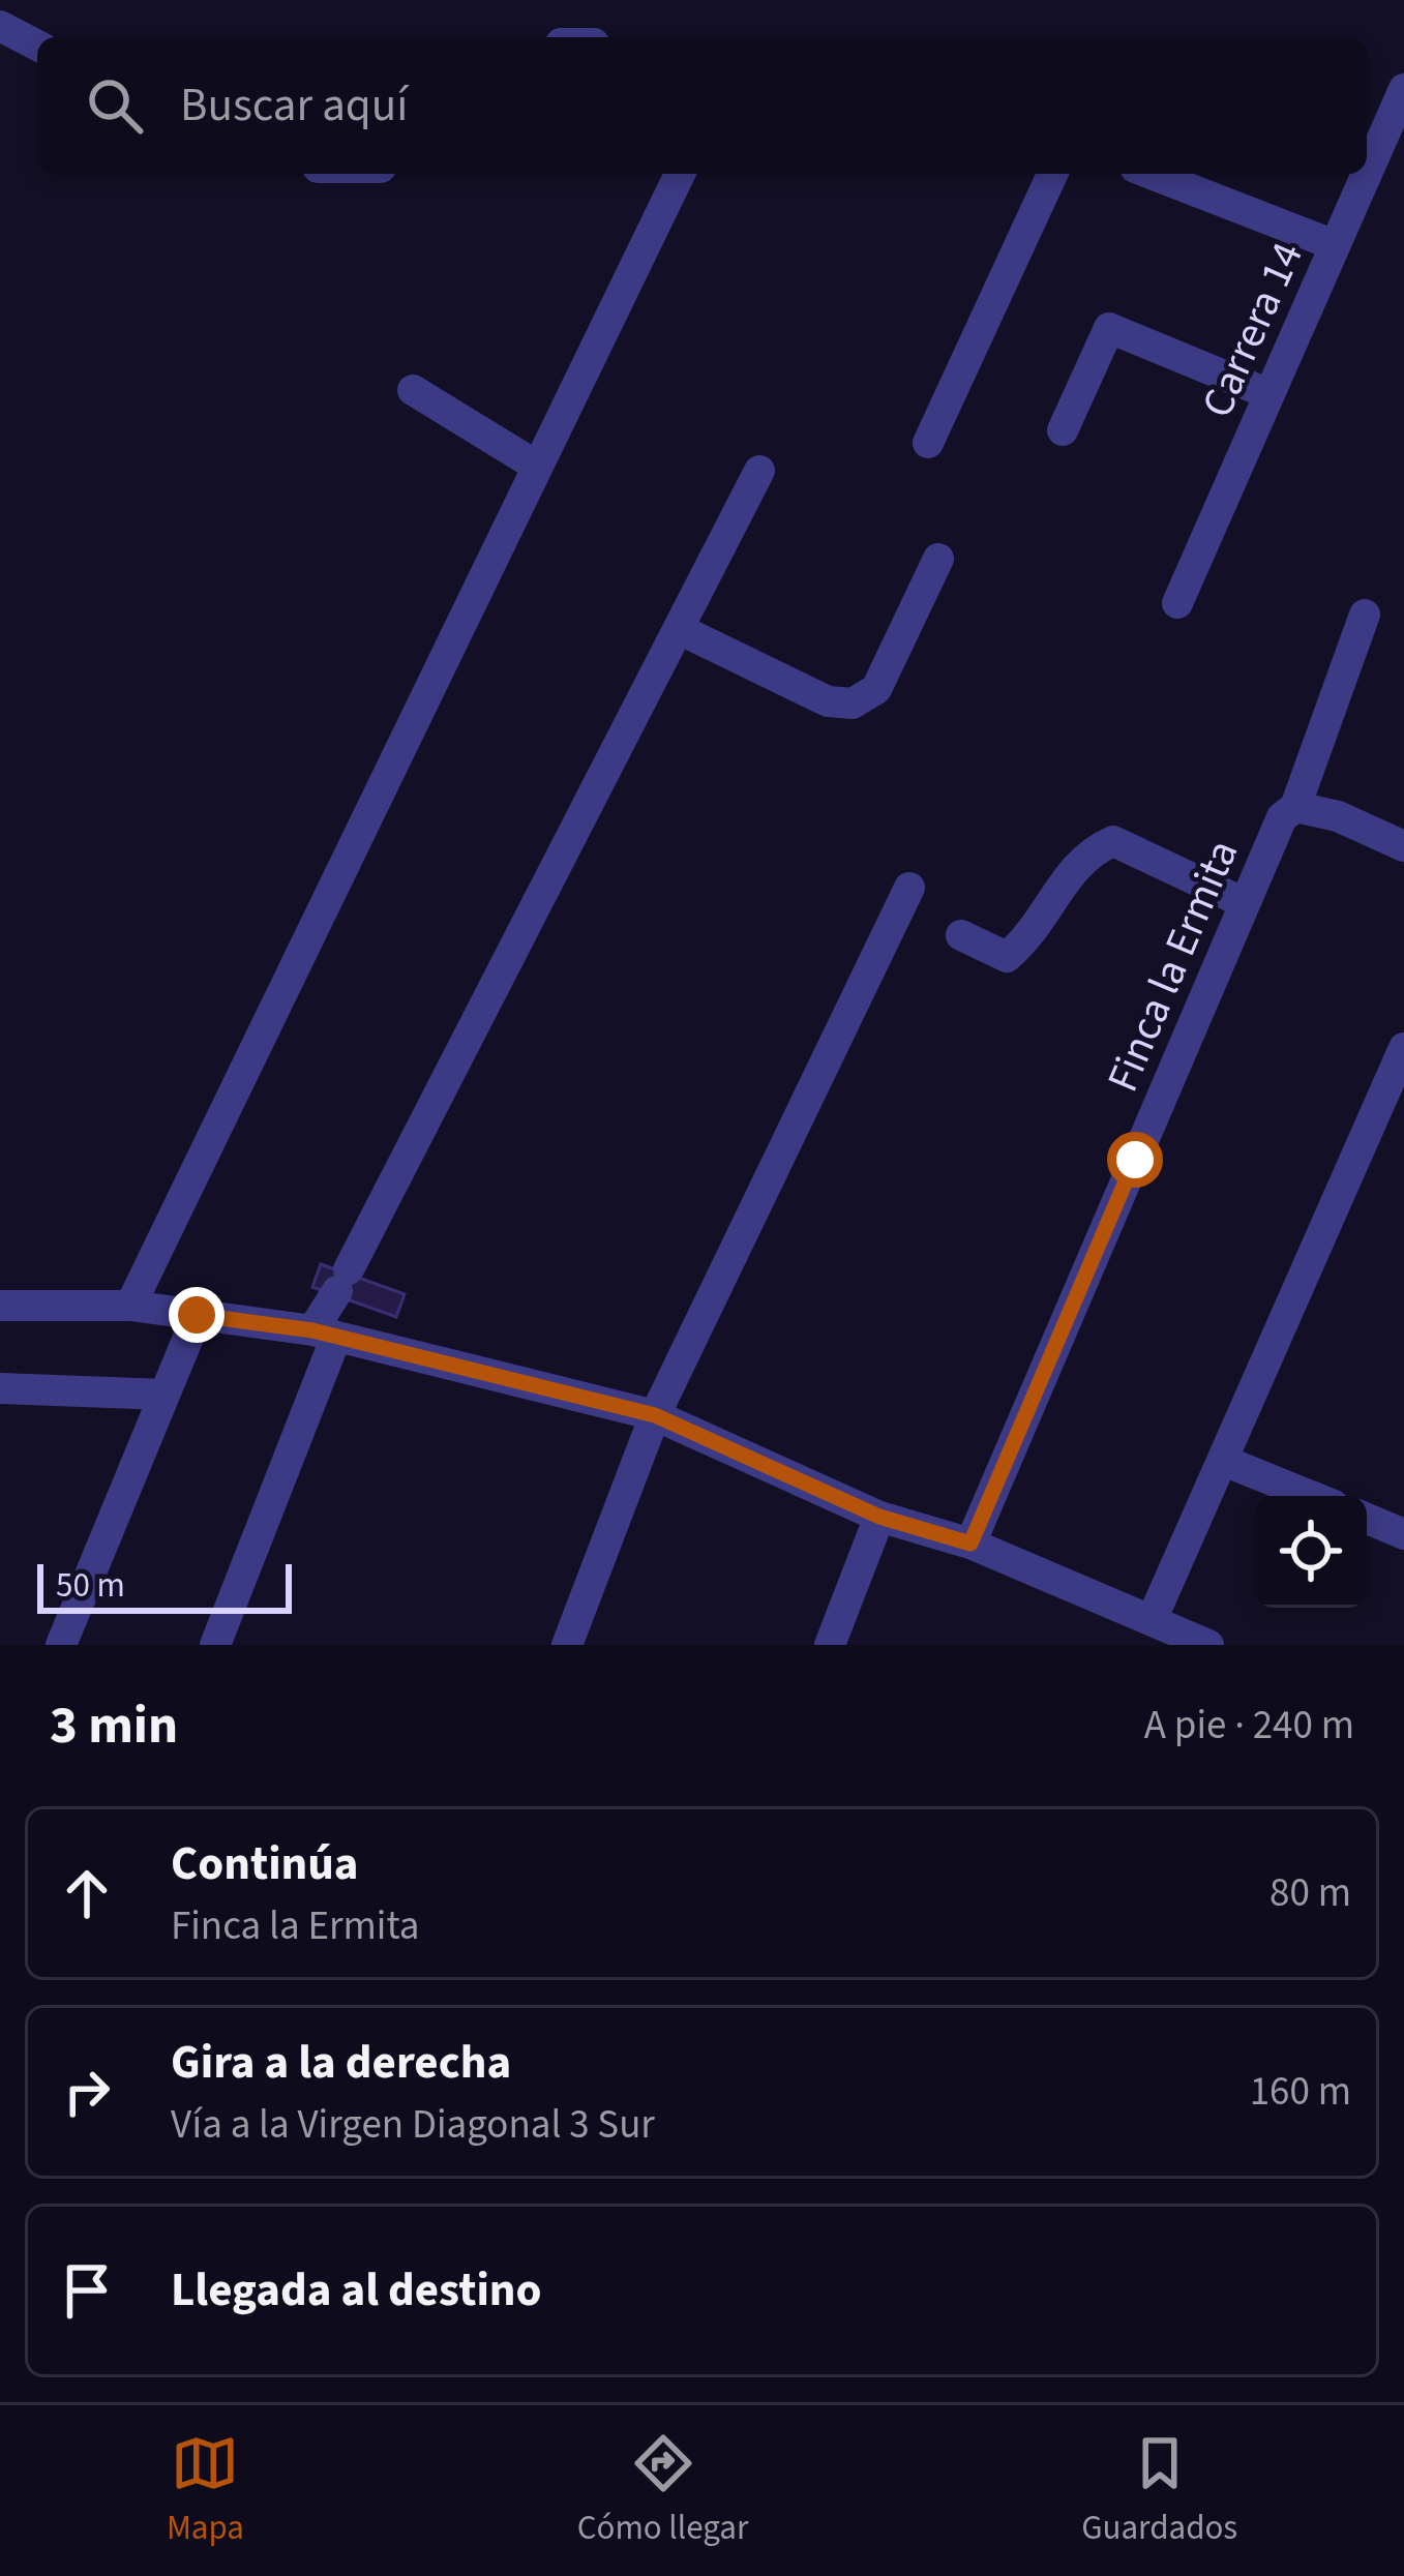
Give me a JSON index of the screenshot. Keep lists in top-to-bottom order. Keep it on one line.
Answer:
{"streets":{"street":["Carrera 14","Finca la Ermita"]},"scale_bar":"50 m","page":{"search":"Buscar aquí","scale":"50 m","heading":["3 min","A pie · 240 m"],"list":[["Continúa","Finca la Ermita","80 m"],["Gira a la derecha","Vía a la Virgen Diagonal 3 Sur","160 m"],"Llegada al destino"],"nav":["Mapa","Cómo llegar","Guardados"]}}
